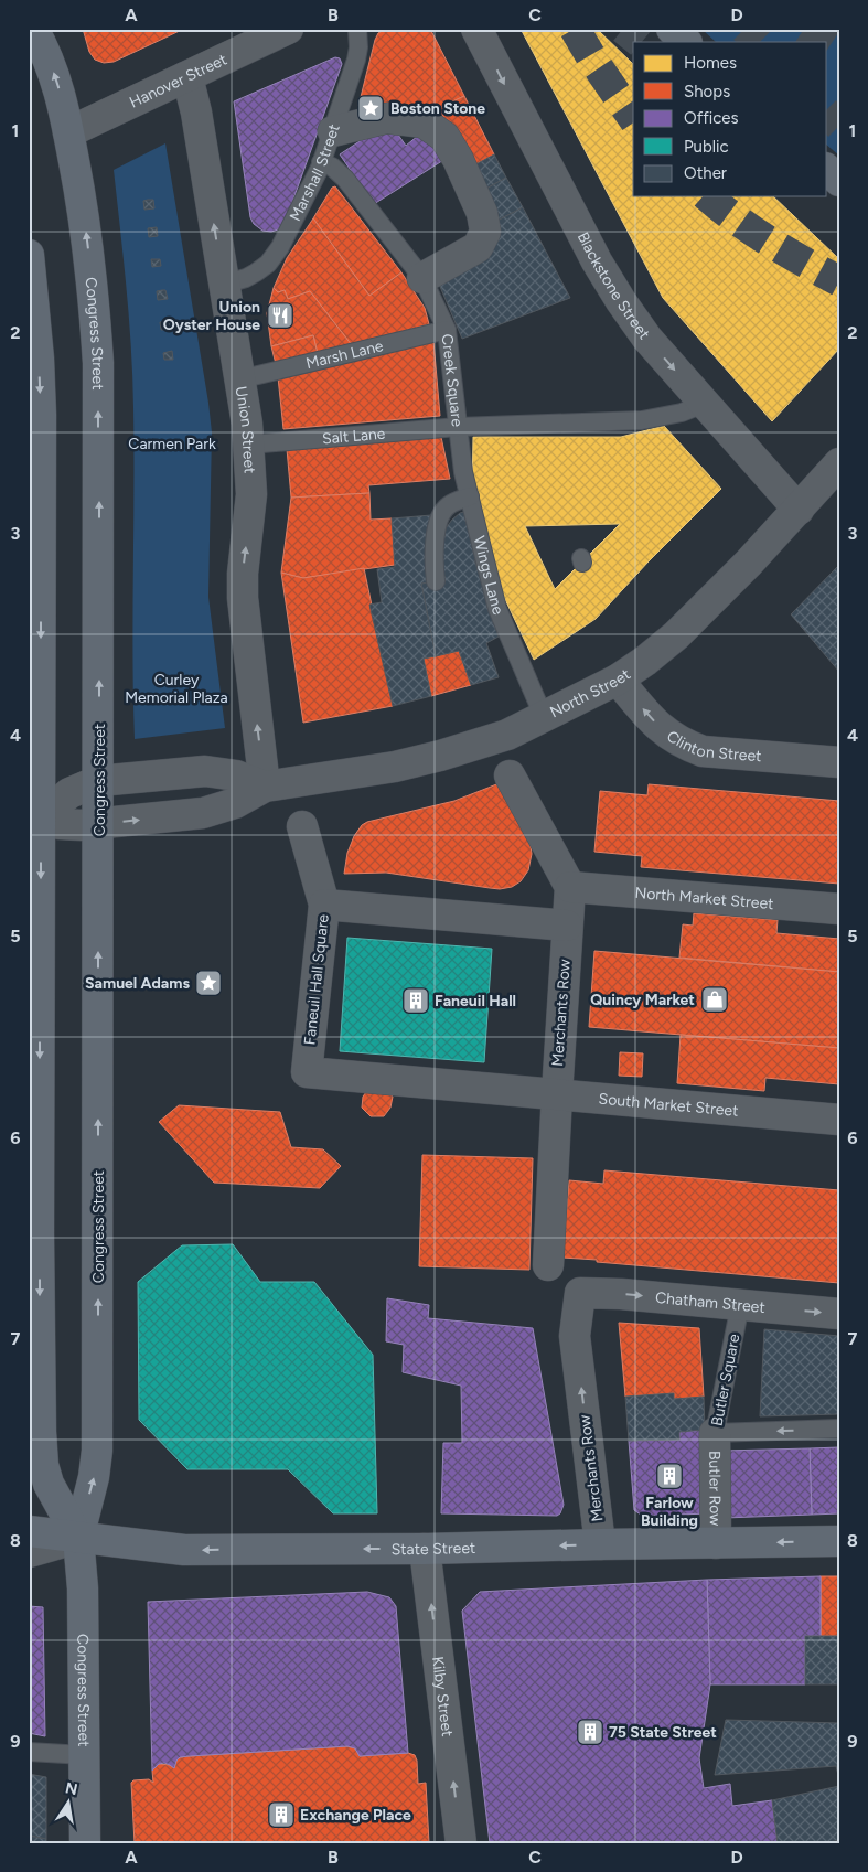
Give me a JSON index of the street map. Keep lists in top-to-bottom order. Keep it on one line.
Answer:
{"streets":{"main road":["Congress Street","State Street"],"street":["Hanover Street","Blackstone Street","Union Street","North Street","Clinton Street","North Market Street","Faneuil Hall Square","Merchants Row","South Market Street","Chatham Street","Butler Row","Kilby Street"],"lane":["Marshall Street","Marsh Lane","Creek Square","Salt Lane","Wings Lane","Butler Square"]},"crossings":[["Hanover Street","Congress Street"],["Hanover Street","Union Street"],["Marshall Street","Creek Square"],["Marshall Street","Union Street"],["Blackstone Street","Creek Square"],["Blackstone Street","North Street"],["Congress Street","North Street"],["Congress Street","State Street"],["Marsh Lane","Creek Square"],["Marsh Lane","Union Street"],["Creek Square","Salt Lane"],["Creek Square","Wings Lane"],["Union Street","Salt Lane"],["Union Street","North Street"],["Salt Lane","Wings Lane"],["Wings Lane","North Street"],["North Street","Clinton Street"],["North Market Street","Merchants Row"],["Faneuil Hall Square","Merchants Row"],["Faneuil Hall Square","South Market Street"],["Merchants Row","South Market Street"],["Merchants Row","Chatham Street"],["Merchants Row","State Street"],["Chatham Street","Butler Square"],["Butler Square","Butler Row"],["Butler Row","State Street"],["State Street","Kilby Street"]],"one_way":["Blackstone Street","Union Street","Clinton Street","Merchants Row","Chatham Street","Butler Square","State Street","Kilby Street"],"parks":["Carmen Park","Curley Memorial Plaza"],"places":{"place":["Boston Stone","Samuel Adams"],"restaurant":["Union Oyster House"],"shop":["Quincy Market"],"building":["Faneuil Hall","Farlow Building","75 State Street","Exchange Place"]},"legend":["Homes","Shops","Offices","Public","Other"],"north":"top","grid":{"columns":["A","B","C","D"],"rows":["1","2","3","4","5","6","7","8","9"]}}
